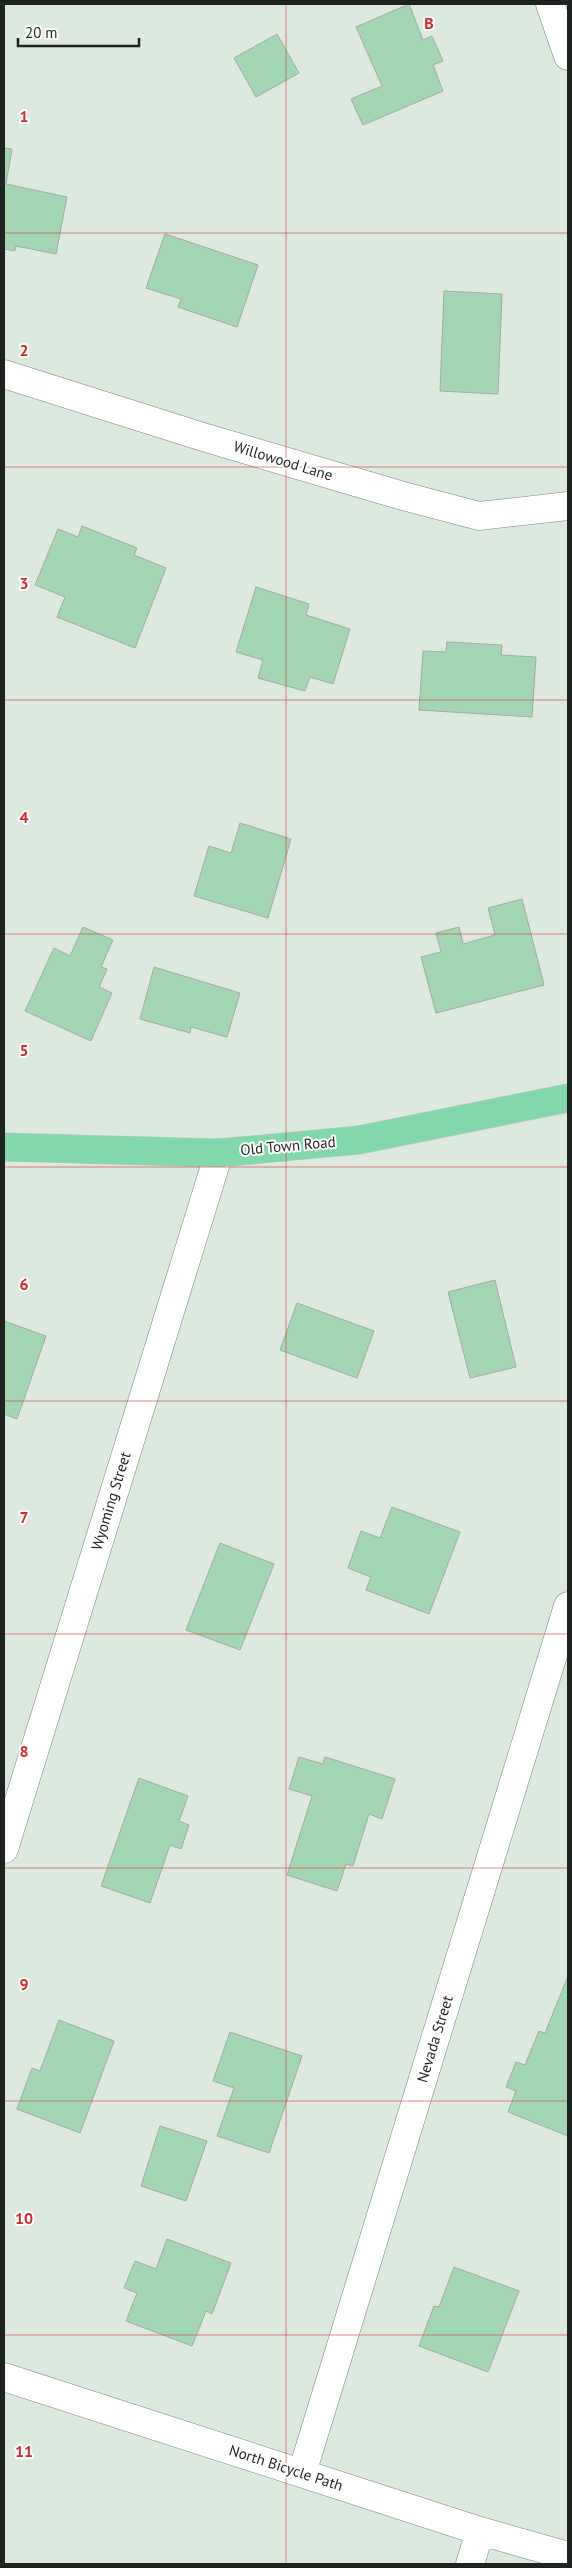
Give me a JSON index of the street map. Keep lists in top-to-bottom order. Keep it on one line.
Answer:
{"streets":{"main road":["Old Town Road"],"street":["Willowood Lane","Wyoming Street","Nevada Street","North Bicycle Path"]},"crossings":[["Old Town Road","Wyoming Street"],["Nevada Street","North Bicycle Path"]],"scale_bar":"20 m","grid":{"columns":["B"],"rows":["1","2","3","4","5","6","7","8","9","10","11"]}}
